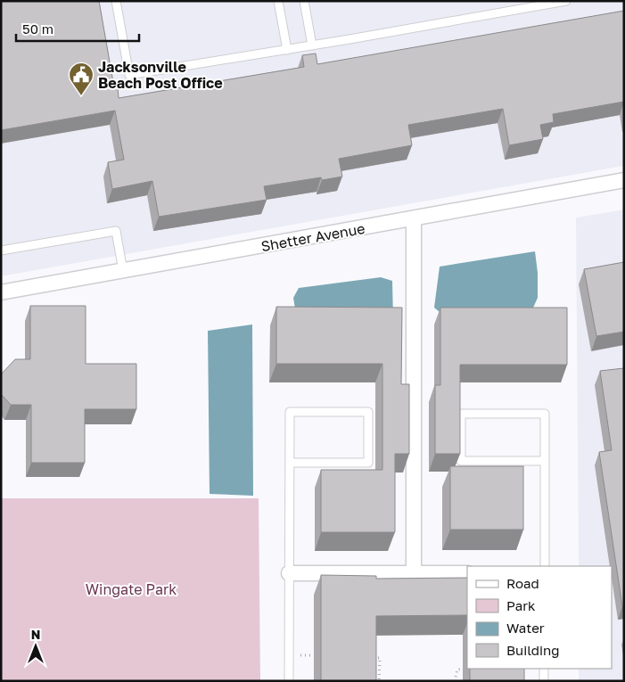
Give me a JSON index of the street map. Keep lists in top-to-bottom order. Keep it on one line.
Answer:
{"streets":{"street":["Shetter Avenue"]},"parks":["Wingate Park"],"places":{"public building":["Jacksonville Beach Post Office"]},"legend":["Road","Park","Water","Building"],"scale_bar":"50 m","north":"top"}
